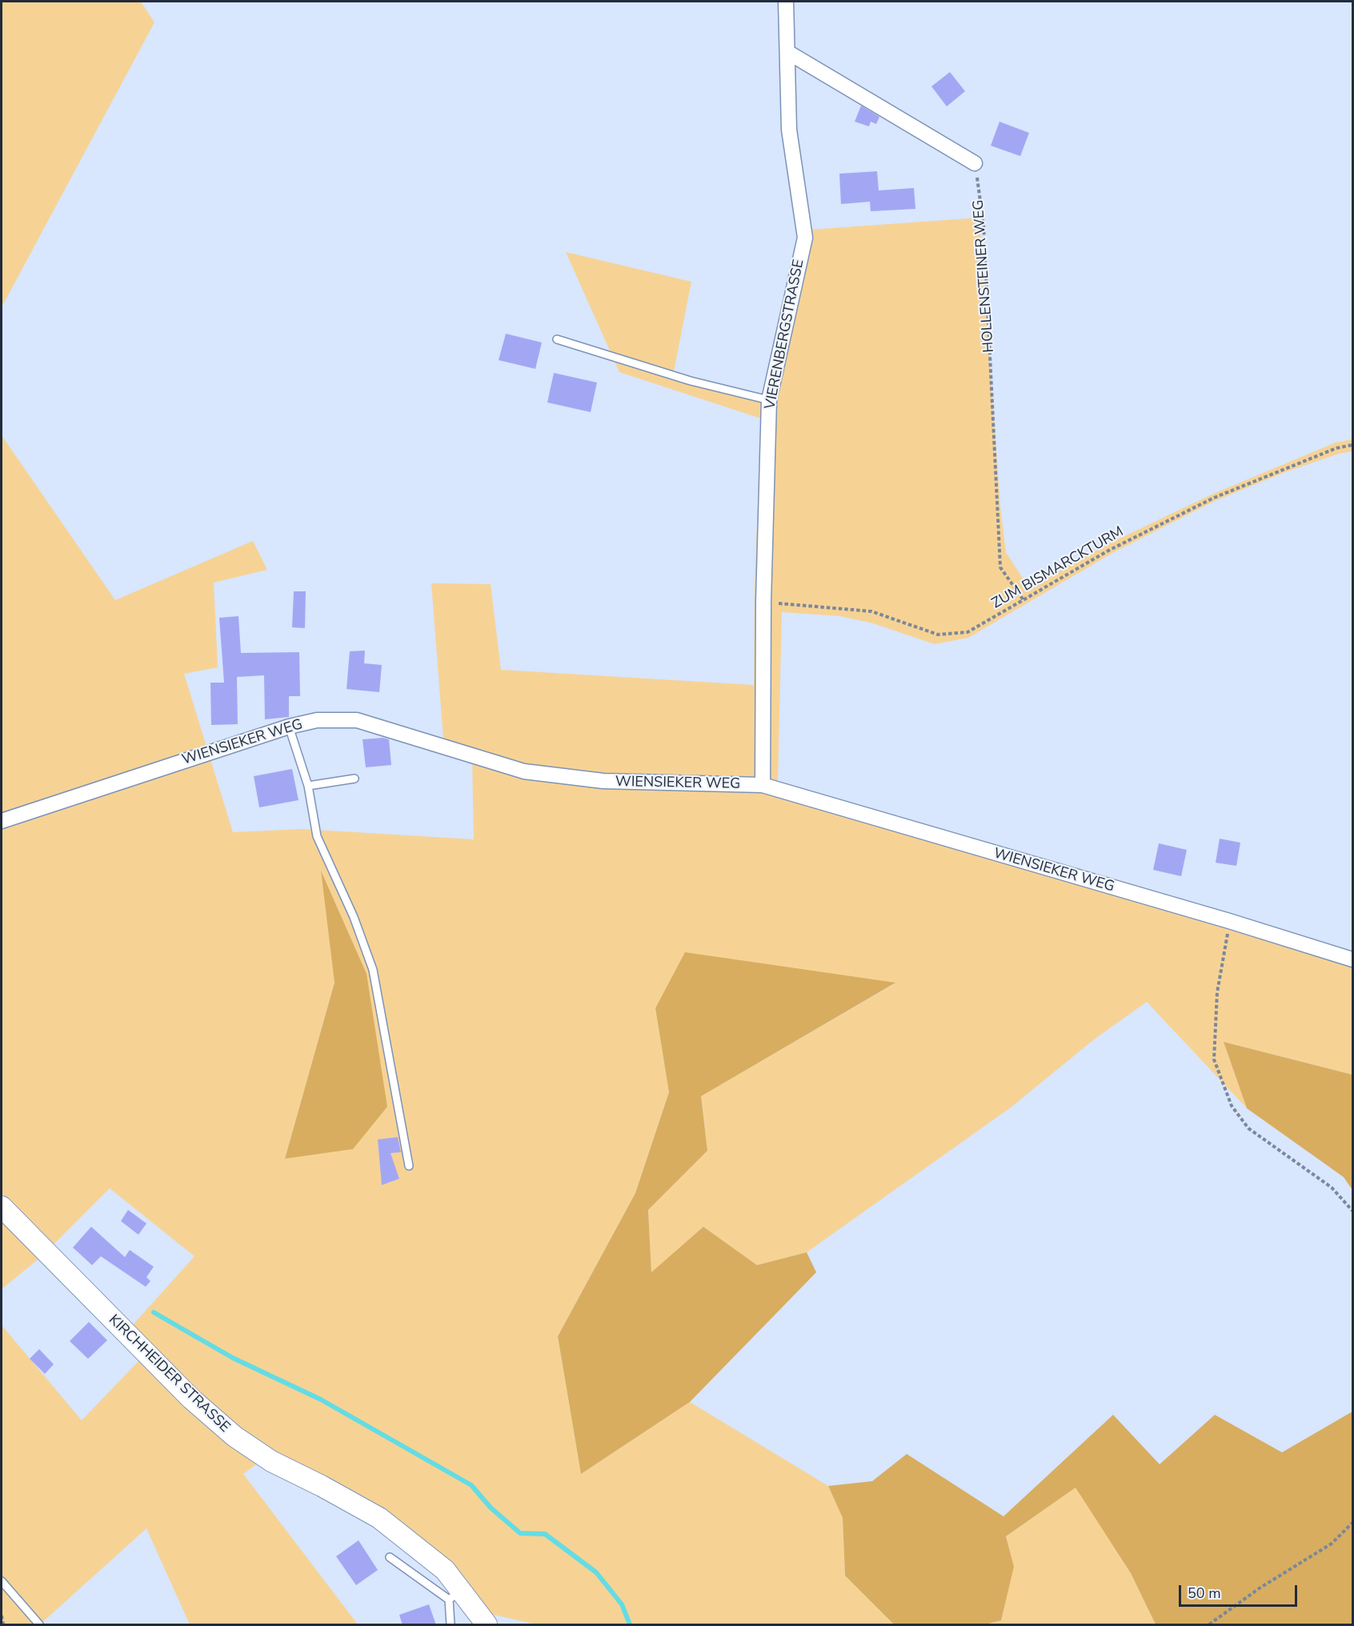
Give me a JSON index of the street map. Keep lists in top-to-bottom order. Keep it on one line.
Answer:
{"streets":{"main road":["KIRCHHEIDER STRASSE"],"street":["VIERENBERGSTRASSE","WIENSIEKER WEG"],"path":["HOLLENSTEINER WEG","ZUM BISMARCKTURM"]},"crossings":[["HOLLENSTEINER WEG","ZUM BISMARCKTURM"],["VIERENBERGSTRASSE","ZUM BISMARCKTURM"],["VIERENBERGSTRASSE","WIENSIEKER WEG"]],"scale_bar":"50 m"}
